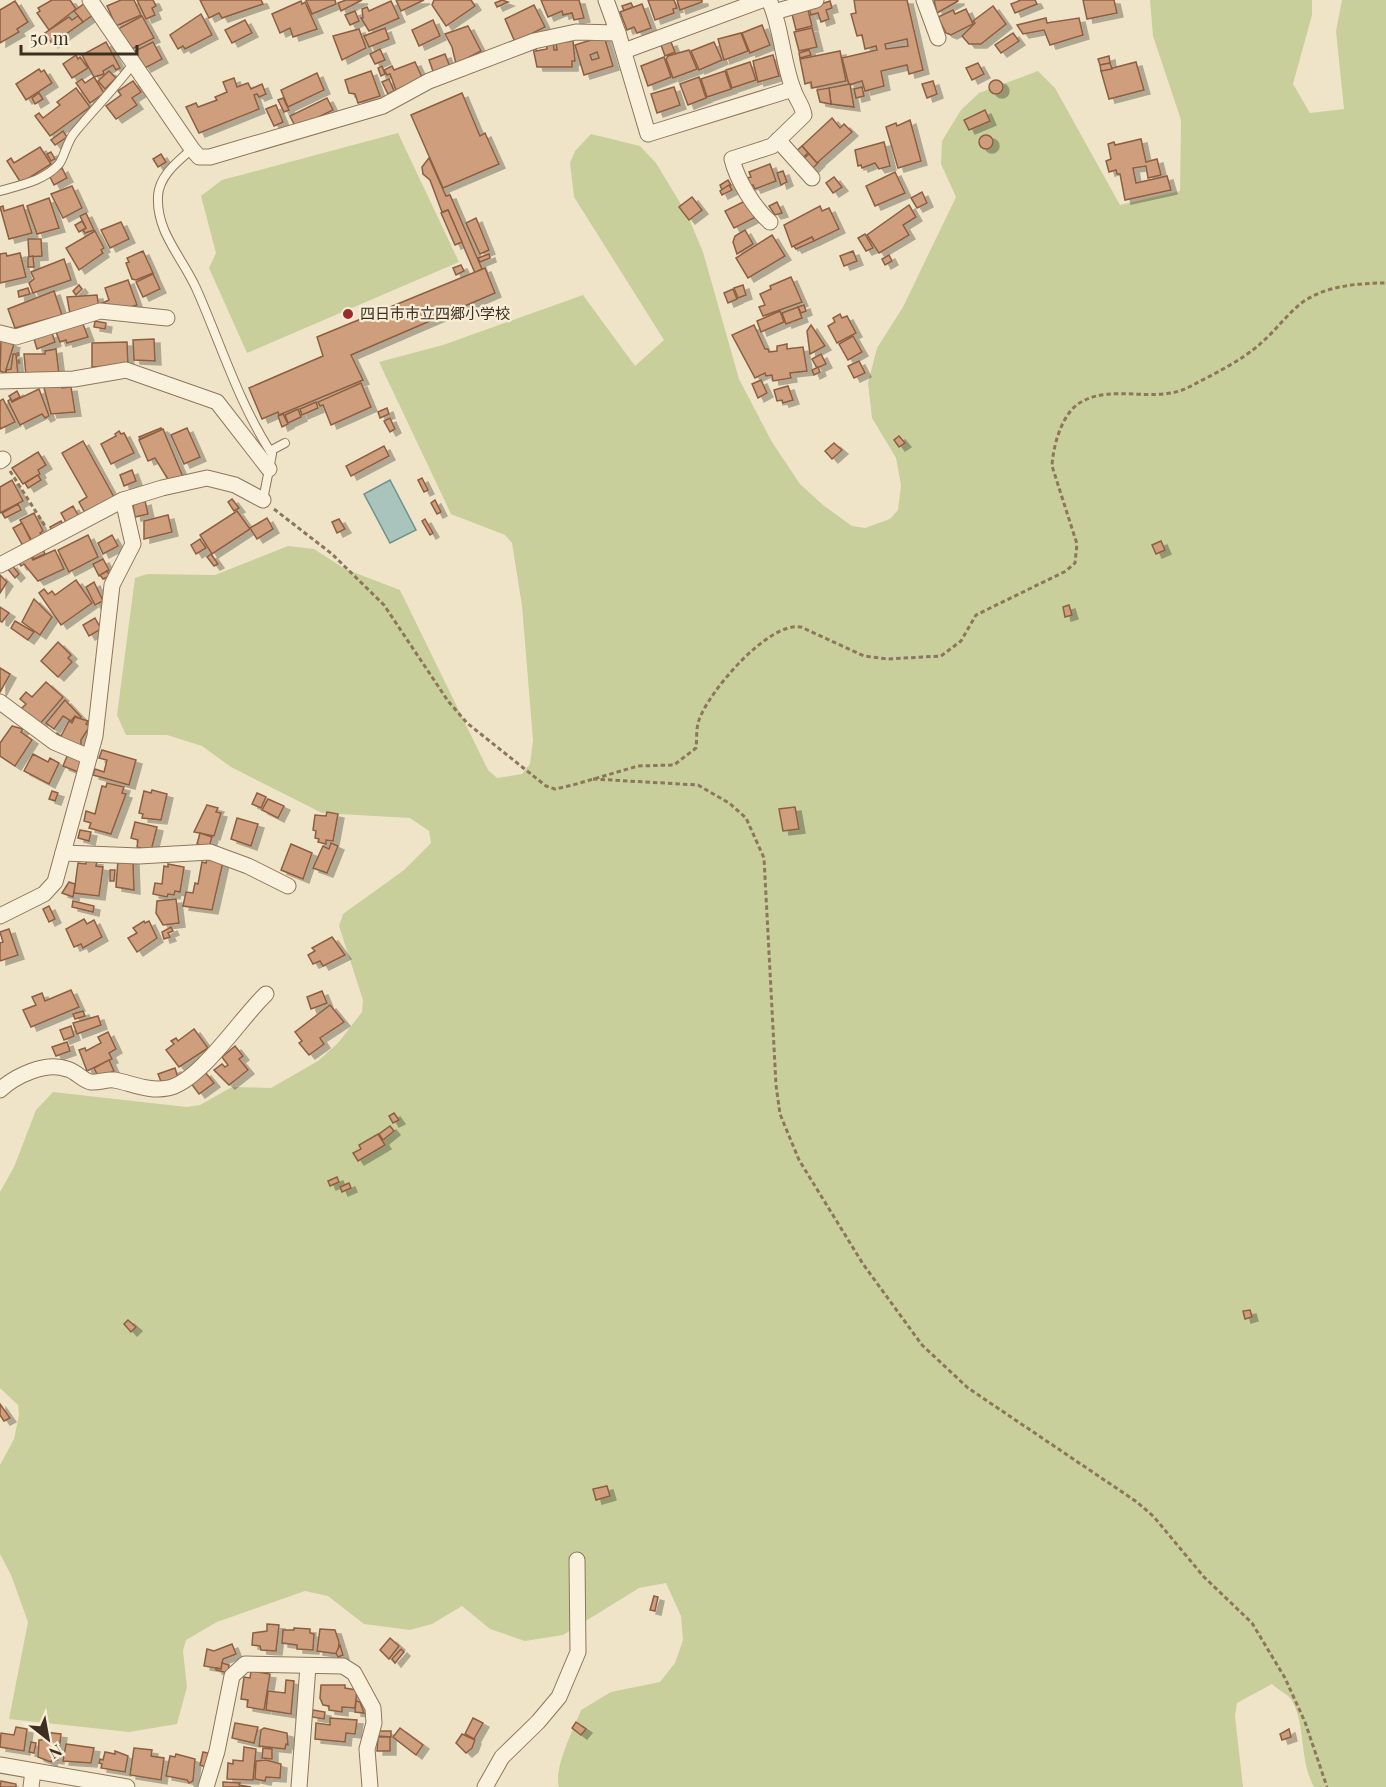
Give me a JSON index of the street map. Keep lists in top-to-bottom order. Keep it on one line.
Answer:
{"places":["四日市市立四郷小学校"],"scale_bar":"50 m","north":"bottom right"}
